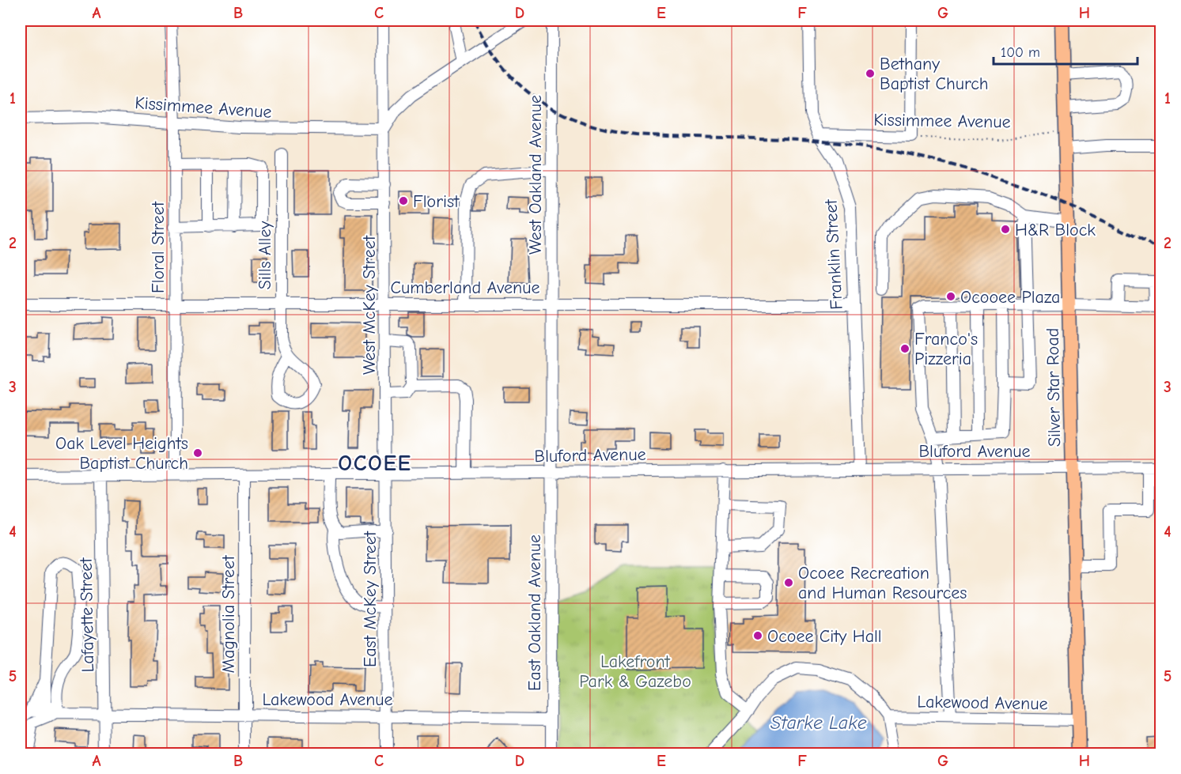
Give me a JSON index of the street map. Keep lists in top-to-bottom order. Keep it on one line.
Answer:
{"streets":{"main road":["Silver Star Road"],"street":["Kissimmee Avenue","West Oakland Avenue","Floral Street","Franklin Street","Sills Alley","Cumberland Avenue","West McKey Street","Bluford Avenue","East McKey Street","East Oakland Avenue","Magnolia Street","Lafayette Street","Lakewood Avenue"]},"crossings":[["Kissimmee Avenue","Floral Street"],["Kissimmee Avenue","Franklin Street"],["Kissimmee Avenue","West McKey Street"],["Kissimmee Avenue","Silver Star Road"],["West Oakland Avenue","Cumberland Avenue"],["West Oakland Avenue","Bluford Avenue"],["West Oakland Avenue","East Oakland Avenue"],["Floral Street","Cumberland Avenue"],["Floral Street","Bluford Avenue"],["Franklin Street","Cumberland Avenue"],["Franklin Street","Bluford Avenue"],["Sills Alley","Cumberland Avenue"],["Cumberland Avenue","West McKey Street"],["West McKey Street","Bluford Avenue"],["West McKey Street","East McKey Street"],["Silver Star Road","Bluford Avenue"],["Silver Star Road","Lakewood Avenue"],["Bluford Avenue","East McKey Street"],["Bluford Avenue","East Oakland Avenue"],["Bluford Avenue","Magnolia Street"],["Bluford Avenue","Lafayette Street"],["East McKey Street","Lakewood Avenue"],["East Oakland Avenue","Lakewood Avenue"],["Magnolia Street","Lakewood Avenue"],["Lafayette Street","Lakewood Avenue"]],"districts":["OCOEE"],"water":["Starke Lake"],"parks":["Lakefront Park & Gazebo"],"places":["Bethany Baptist Church","Florist","H&R Block","Ocooee Plaza","Franco's Pizzeria","Oak Level Heights Baptist Church","Ocoee Recreation and Human Resources","Ocoee City Hall"],"scale_bar":"100 m","grid":{"columns":["A","B","C","D","E","F","G","H"],"rows":["1","2","3","4","5"]}}
